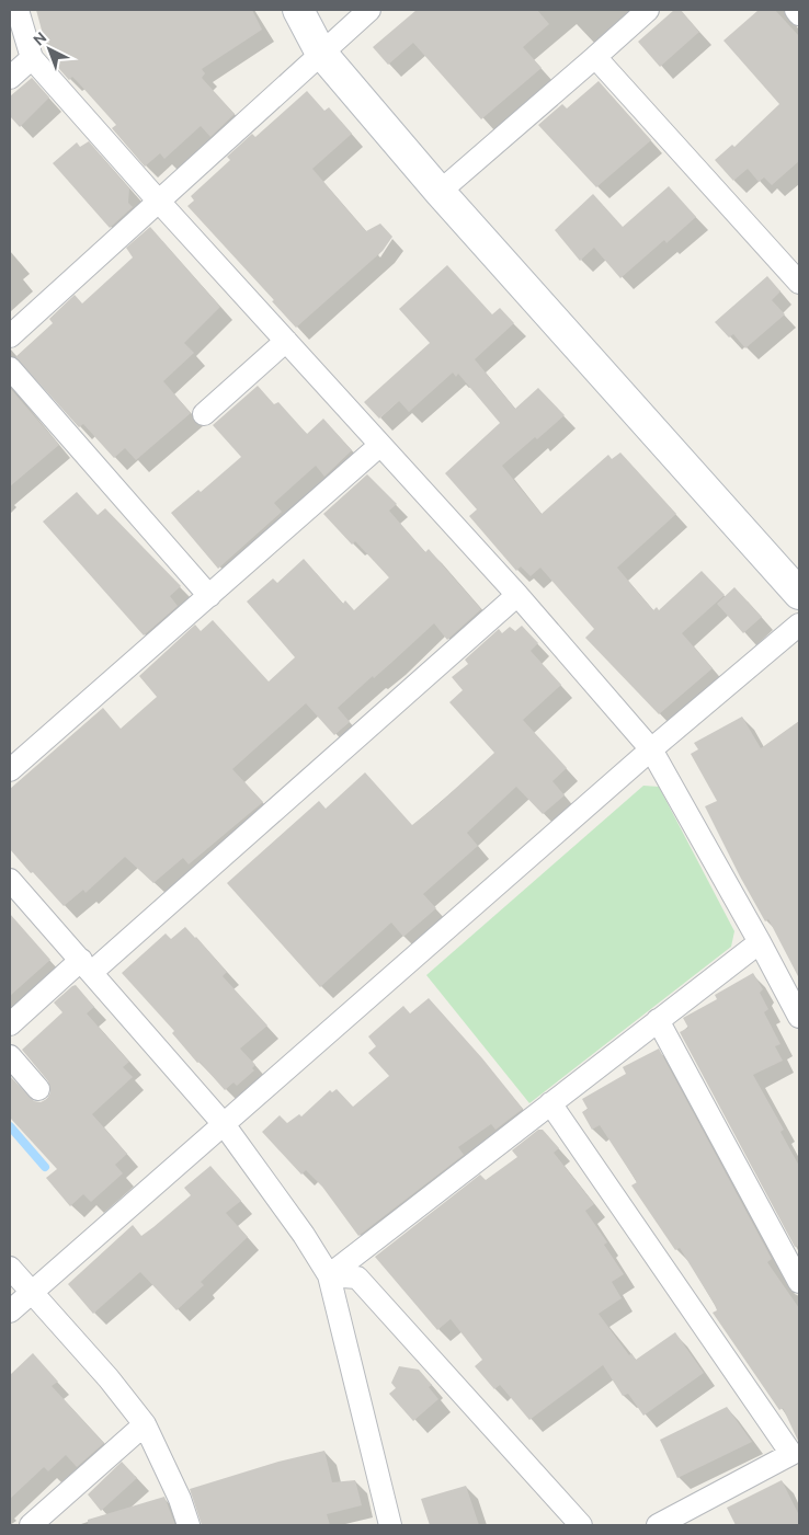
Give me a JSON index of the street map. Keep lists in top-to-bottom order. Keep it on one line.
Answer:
{"north":"top left"}
